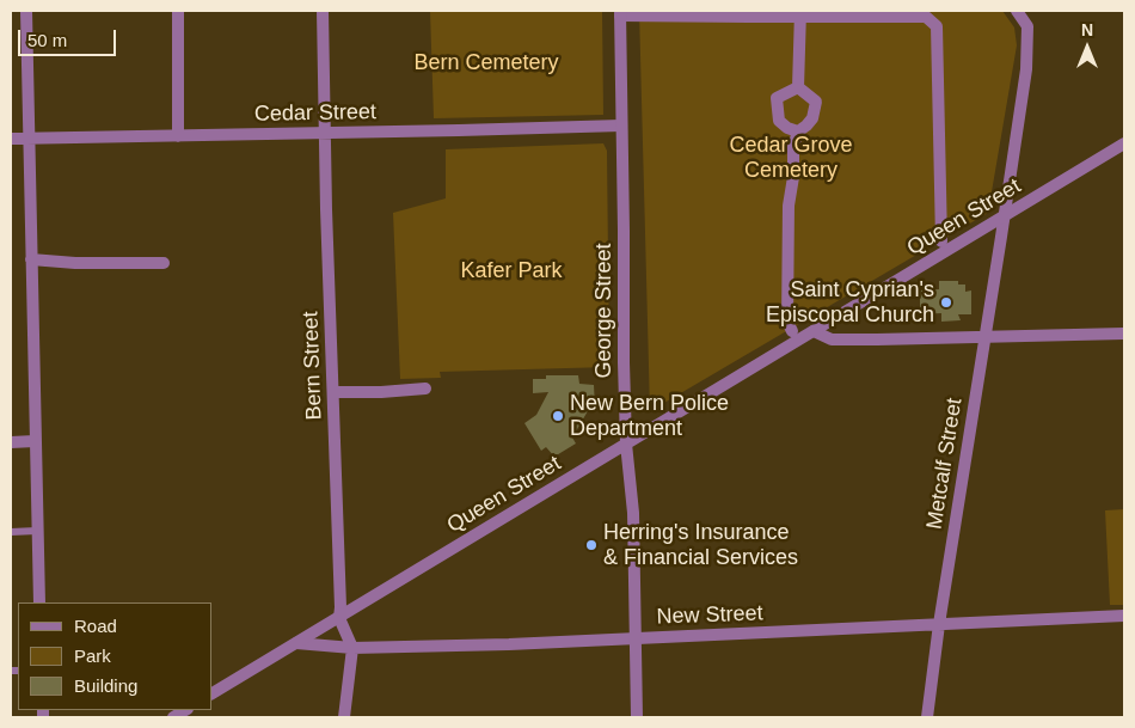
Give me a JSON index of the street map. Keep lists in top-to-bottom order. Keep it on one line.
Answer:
{"streets":{"street":["Cedar Street","Queen Street","George Street","Bern Street","Metcalf Street","New Street"]},"crossings":[["Cedar Street","George Street"],["Cedar Street","Bern Street"],["Queen Street","George Street"],["Queen Street","Bern Street"],["Queen Street","Metcalf Street"],["Queen Street","New Street"],["George Street","New Street"],["Bern Street","New Street"],["Metcalf Street","New Street"]],"parks":["Bern Cemetery","Cedar Grove Cemetery","Kafer Park"],"places":["Saint Cyprian's Episcopal Church","New Bern Police Department","Herring's Insurance & Financial Services"],"legend":["Road","Park","Building"],"scale_bar":"50 m","north":"top"}
